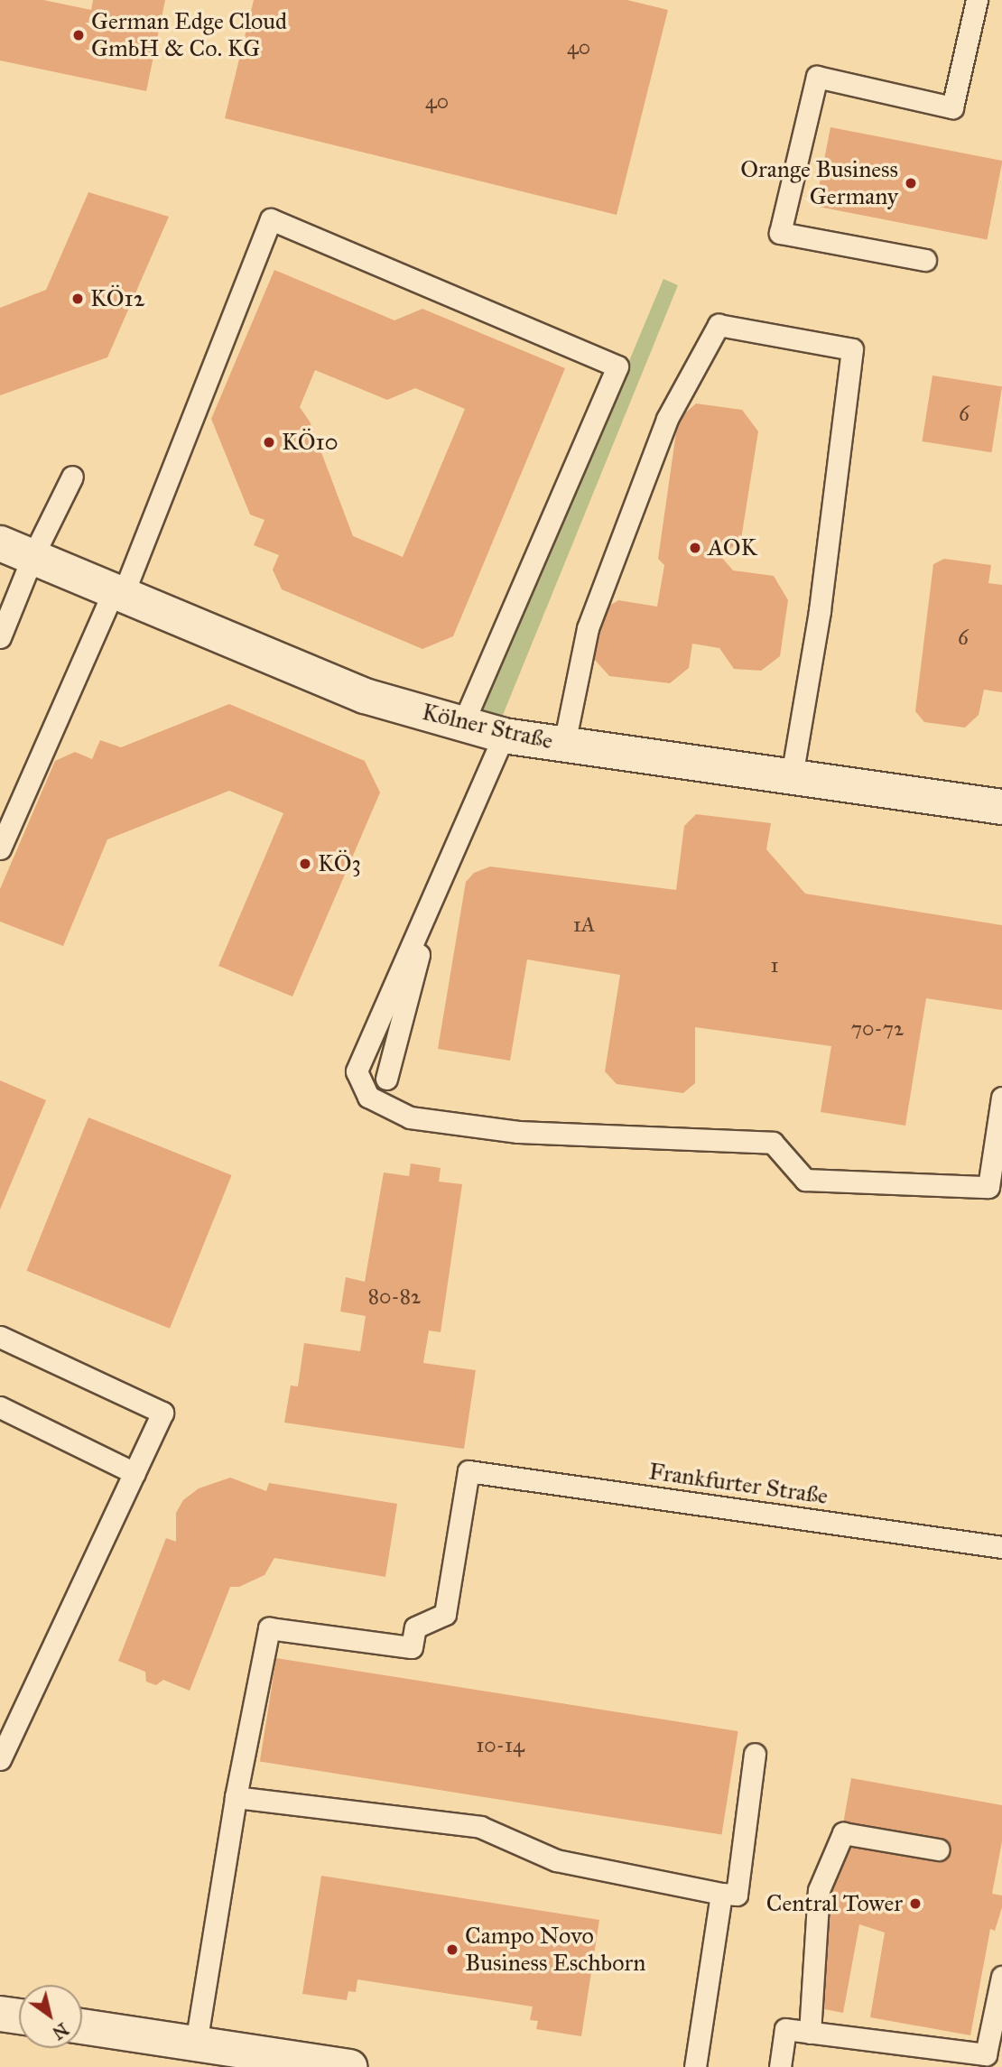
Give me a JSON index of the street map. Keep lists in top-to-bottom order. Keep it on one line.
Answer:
{"streets":{"street":["Kölner Straße"],"lane":["Frankfurter Straße"]},"places":["German Edge Cloud GmbH & Co. KG","Orange Business Germany","KÖ12","KÖ10","AOK","KÖ3","Central Tower","Campo Novo Business Eschborn"],"house_numbers":["40","40","6","6","1A","1","70-72","80-82","10-14"],"north":"bottom right"}
